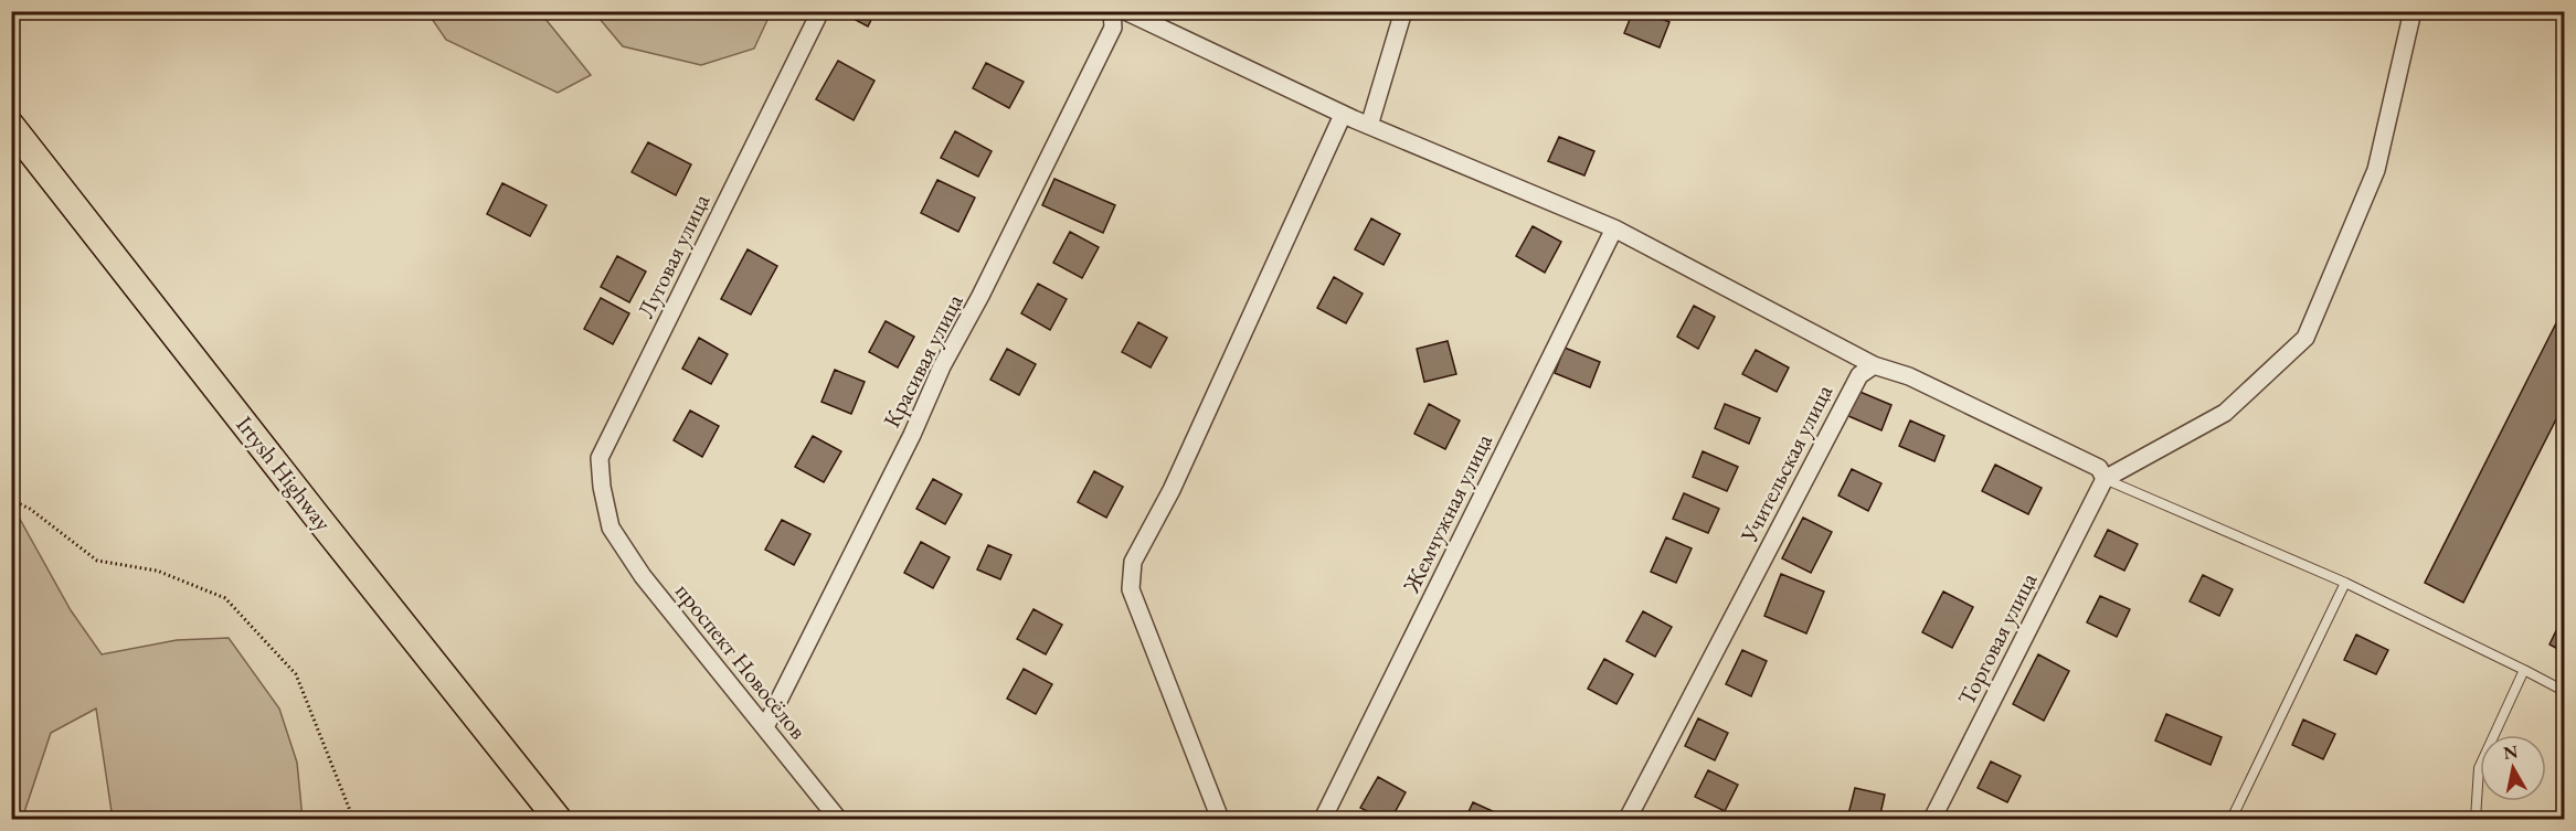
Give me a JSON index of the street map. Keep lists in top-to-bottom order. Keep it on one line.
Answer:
{"streets":{"highway":["Irtysh Highway"],"street":["Луговая улица","Красивая улица","Учительская улица","Жемчужная улица","Торговая улица","проспект Новосёлов"]},"crossings":[["Луговая улица","проспект Новосёлов"],["Красивая улица","проспект Новосёлов"]],"north":"top"}
